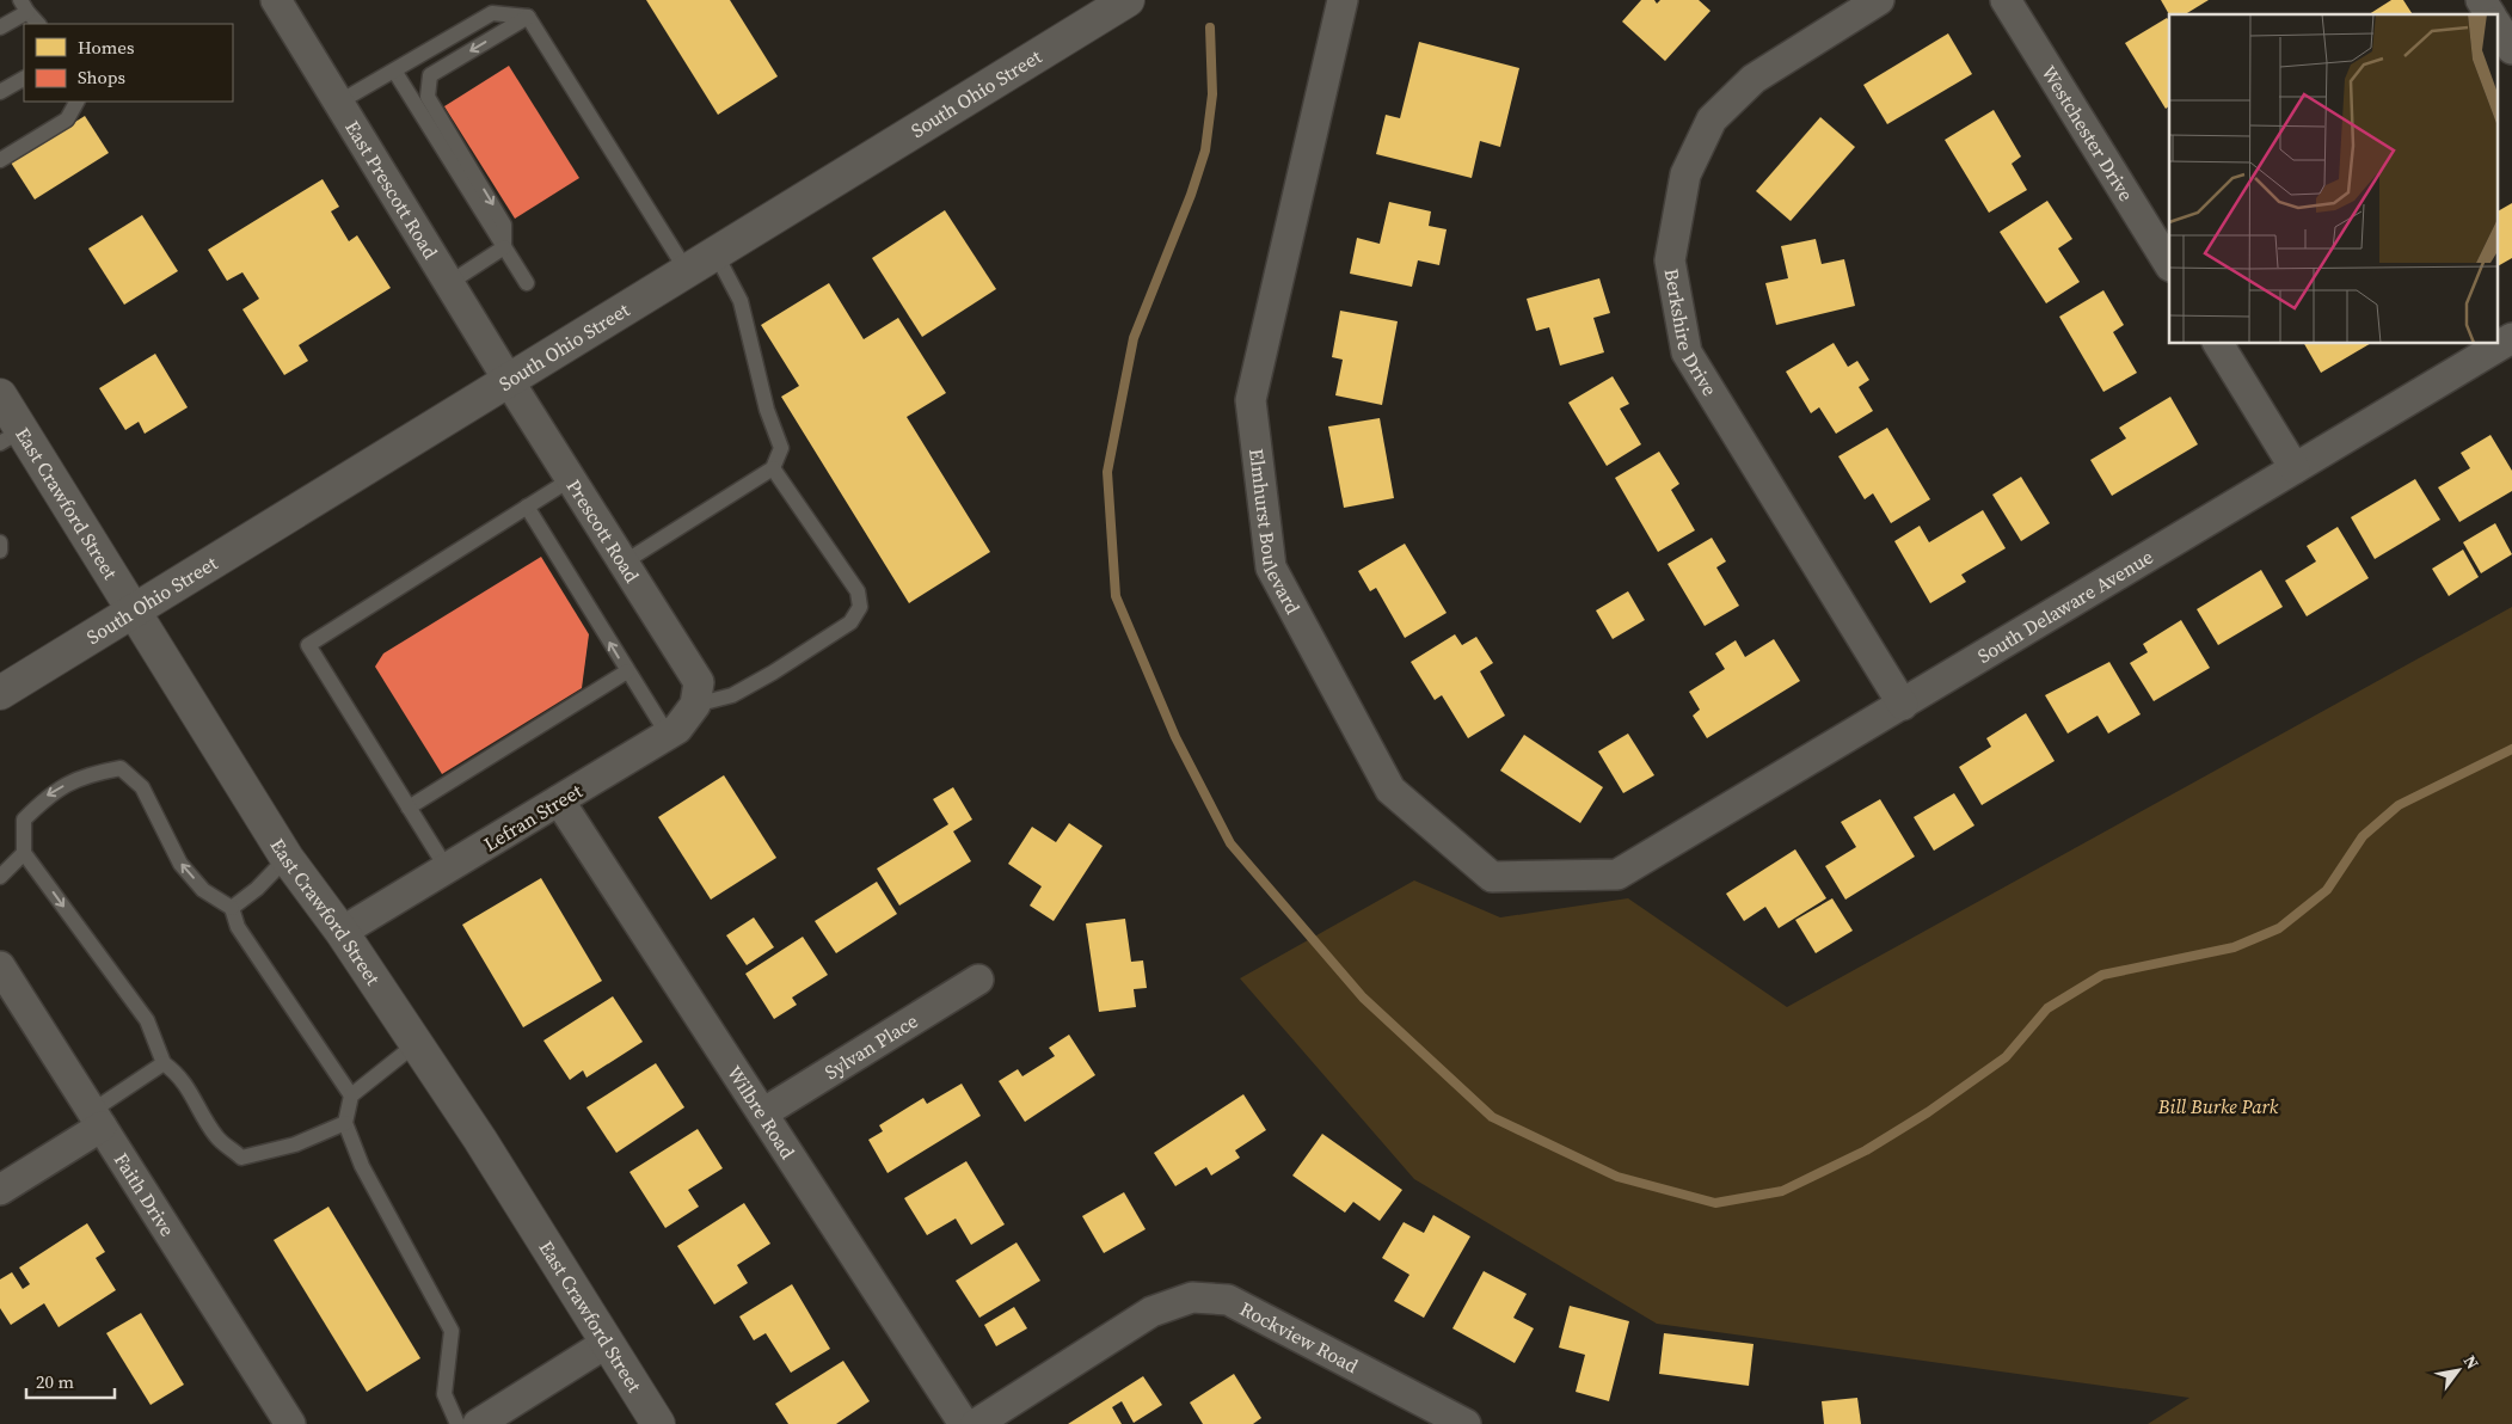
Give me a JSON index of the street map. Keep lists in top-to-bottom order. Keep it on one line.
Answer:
{"streets":{"main road":["South Ohio Street","East Crawford Street"],"street":["Westchester Drive","East Prescott Road","Berkshire Drive","Elmhurst Boulevard","Prescott Road","South Delaware Avenue","Lefran Street","Sylvan Place","Wilbre Road","Faith Drive","Rockview Road"]},"crossings":[["South Ohio Street","East Prescott Road"],["South Ohio Street","East Crawford Street"],["South Ohio Street","Prescott Road"],["East Prescott Road","Prescott Road"],["Berkshire Drive","South Delaware Avenue"],["East Crawford Street","Lefran Street"],["Elmhurst Boulevard","South Delaware Avenue"],["Prescott Road","Lefran Street"],["Lefran Street","Wilbre Road"],["Sylvan Place","Wilbre Road"]],"parks":["Bill Burke Park"],"legend":["Homes","Shops"],"scale_bar":"20 m","north":"top right"}
